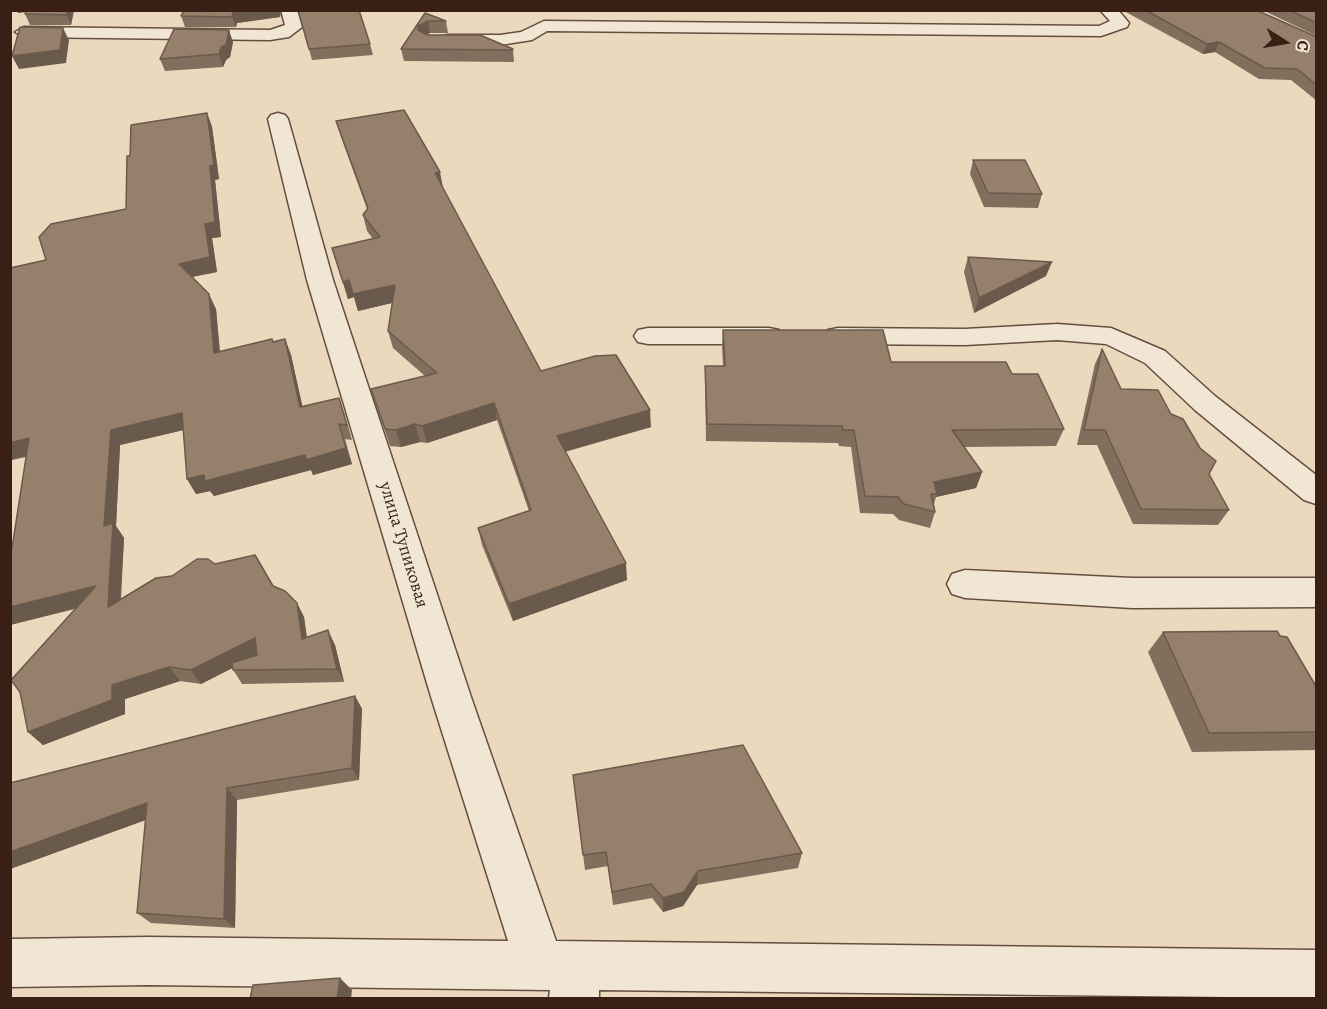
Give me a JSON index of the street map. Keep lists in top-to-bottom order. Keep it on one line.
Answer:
{"streets":{"street":["улица Тупиковая"]},"north":"right"}
